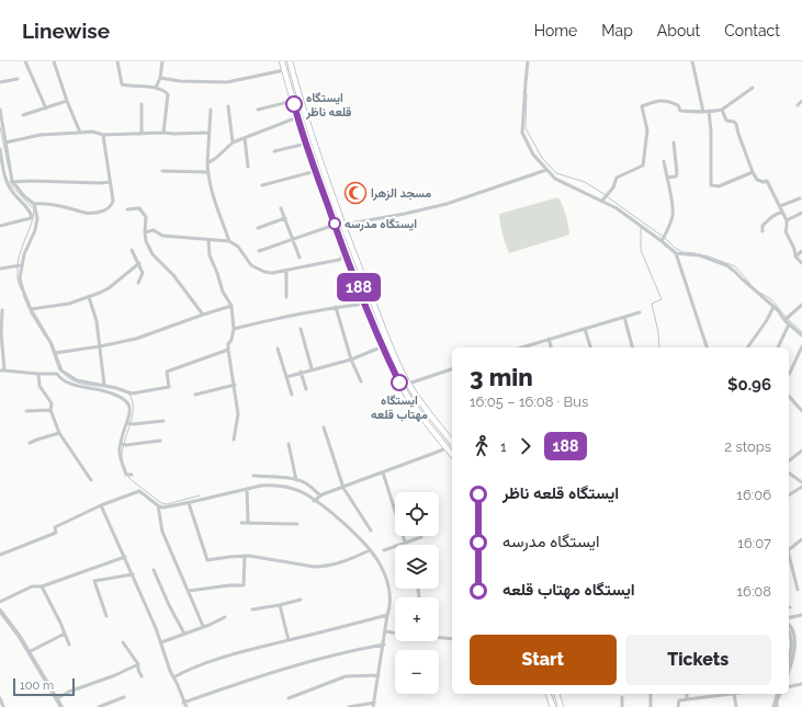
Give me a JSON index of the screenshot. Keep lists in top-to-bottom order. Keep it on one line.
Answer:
{"places":{"other":["ایستگاه قلعه ناظر","ایستگاه مدرسه","ایستگاه مهتاب قلعه"],"mosque":["مسجد الزهرا"]},"lines":["bus line 188"],"scale_bar":"100 m","page":{"header":"Linewise","nav":["Home","Map","About","Contact"],"on_map":"188","heading":["3 min","16:05 – 16:08 · Bus","$0.96"],"legs":["1","188","2 stops"],"list":[{"name":"ایستگاه قلعه ناظر","value":"16:06"},{"name":"ایستگاه مدرسه","value":"16:07"},{"name":"ایستگاه مهتاب قلعه","value":"16:08"}],"map_buttons":["+","−"],"buttons":["Start","Tickets"],"scale":"100 m"}}
